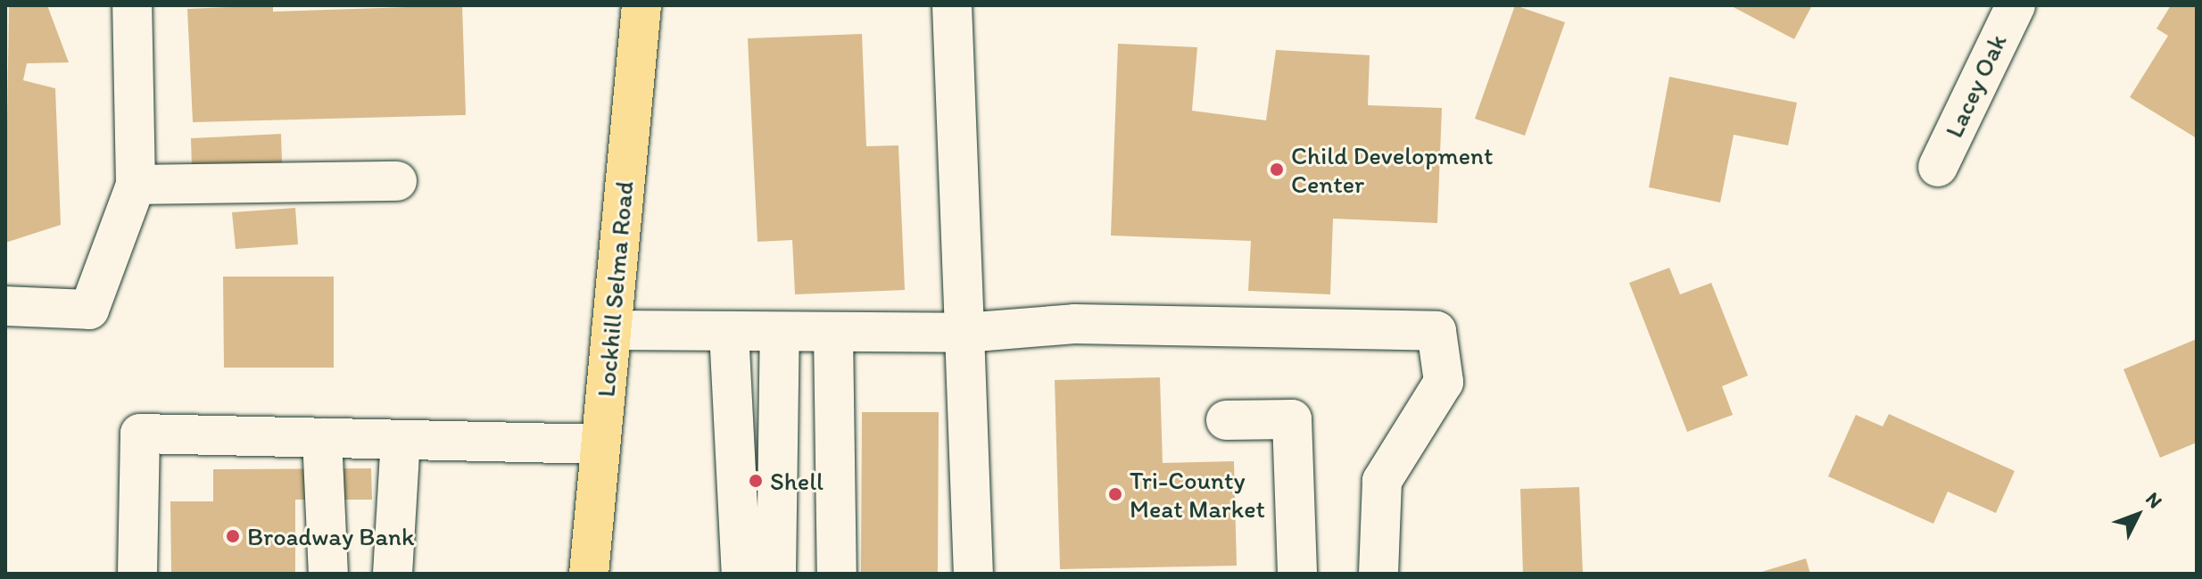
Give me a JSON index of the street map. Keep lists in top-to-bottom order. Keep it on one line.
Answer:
{"streets":{"main road":["Lockhill Selma Road"],"street":["Lacey Oak"]},"places":["Child Development Center","Shell","Tri-County Meat Market","Broadway Bank"],"north":"top right"}
